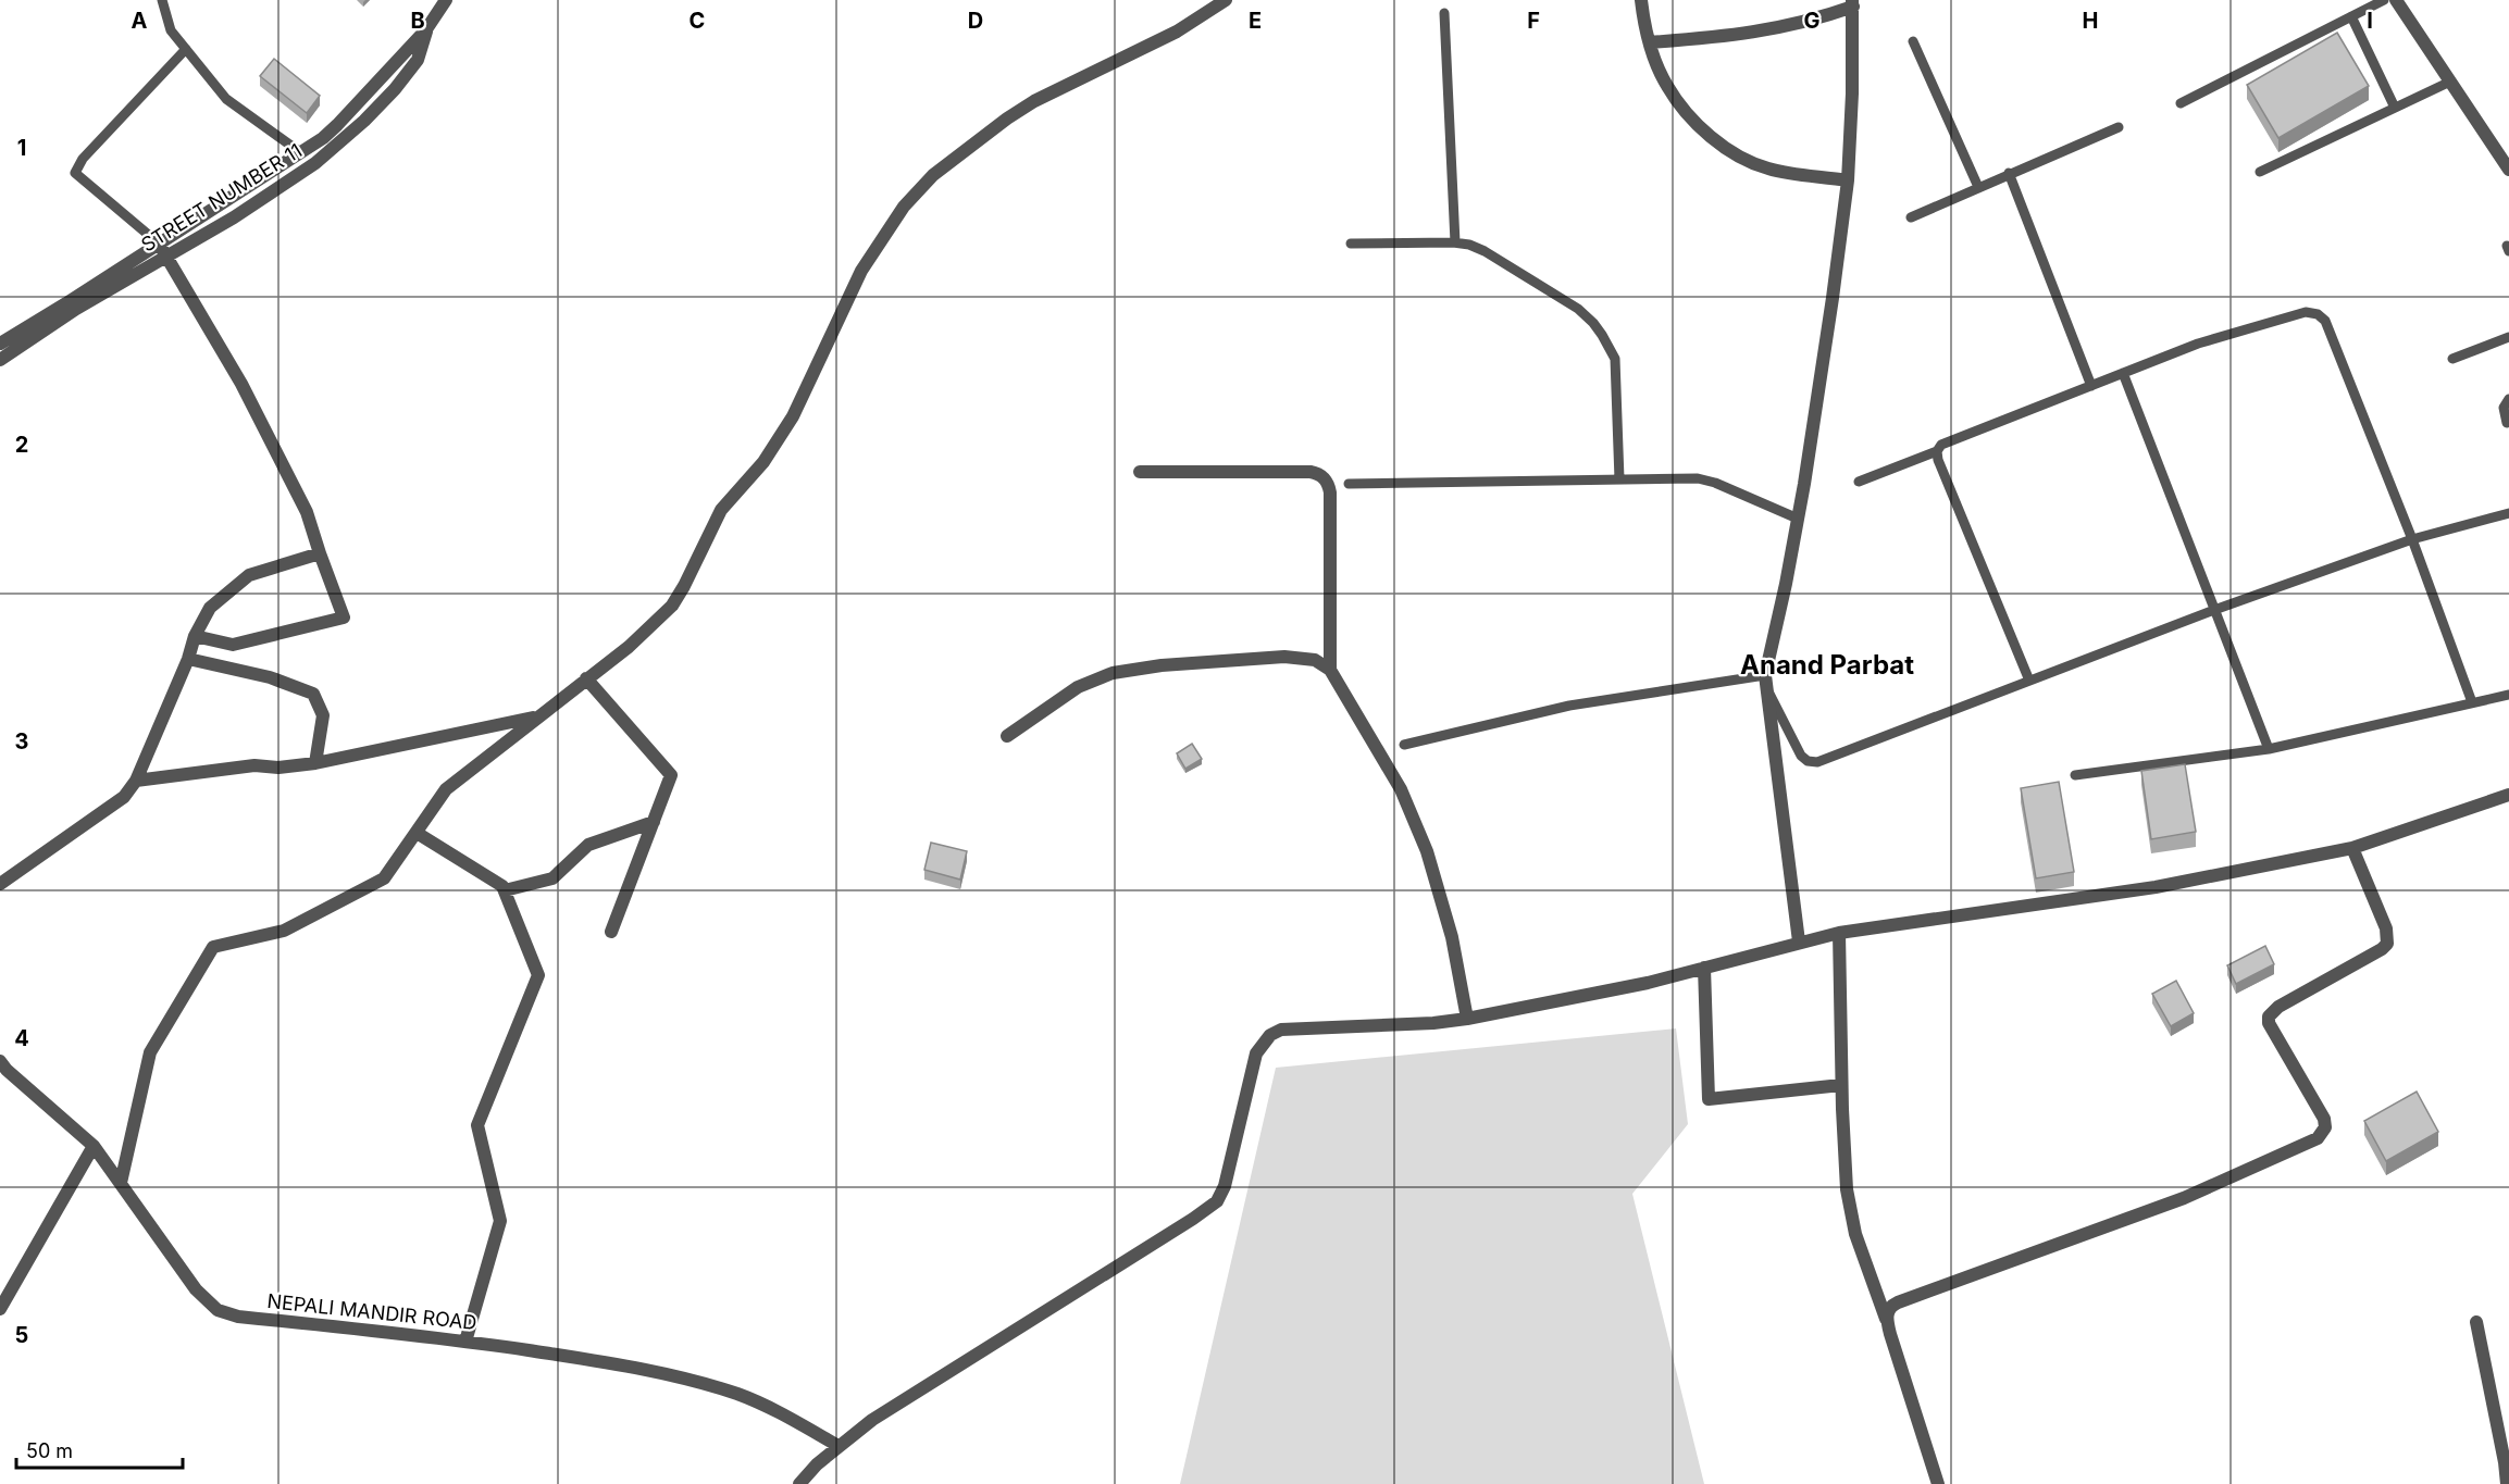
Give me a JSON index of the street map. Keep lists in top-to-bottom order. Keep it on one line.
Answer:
{"streets":{"street":["STREET NUMBER 11","NEPALI MANDIR ROAD"]},"districts":["Anand Parbat"],"scale_bar":"50 m","grid":{"columns":["A","B","C","D","E","F","G","H","I"],"rows":["1","2","3","4","5"]}}
